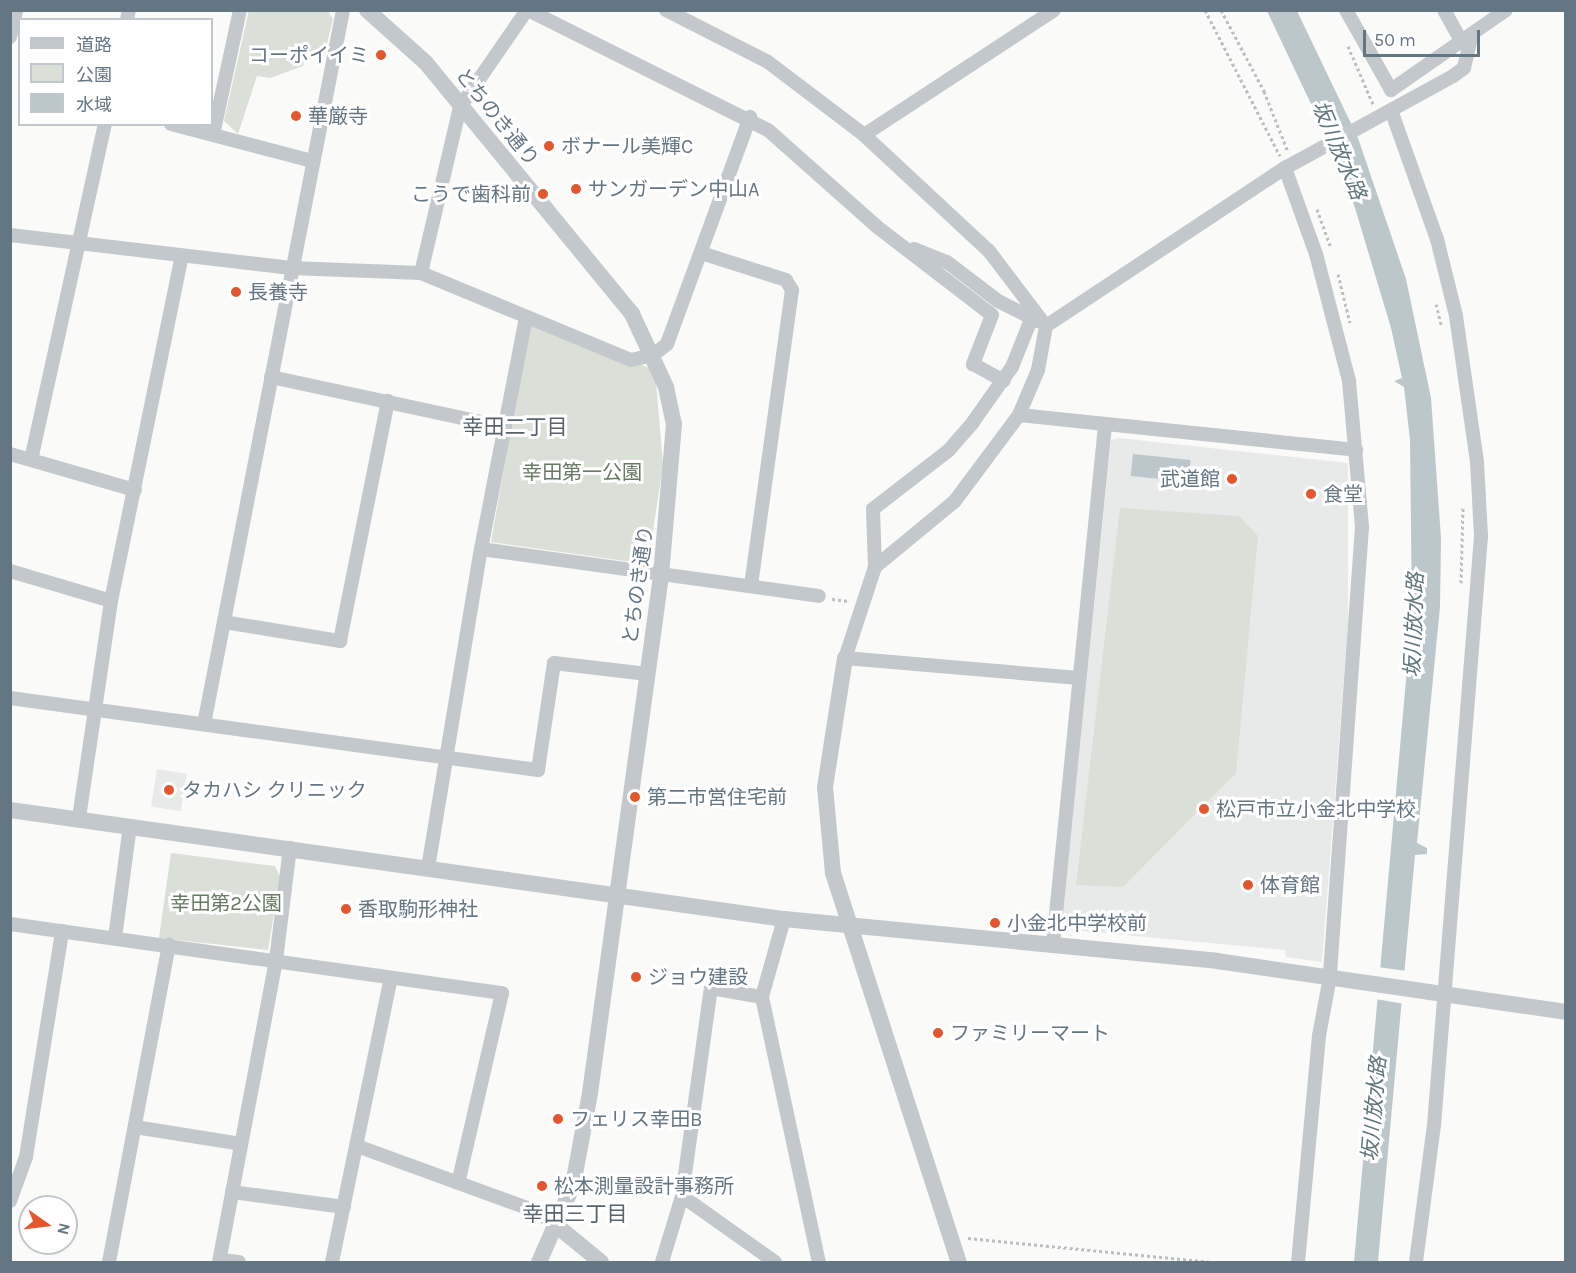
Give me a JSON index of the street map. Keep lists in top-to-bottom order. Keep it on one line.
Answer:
{"streets":{"street":["とちのき通り"]},"districts":["幸田二丁目","幸田三丁目"],"water":["坂川放水路"],"parks":["幸田第一公園","幸田第2公園"],"places":["コーポイイミ","華厳寺","ボナール美輝C","サンガーデン中山A","こうで歯科前","長養寺","武道館","食堂","タカハシ クリニック","第二市営住宅前","松戸市立小金北中学校","体育館","香取駒形神社","小金北中学校前","ジョウ建設","ファミリーマート","フェリス幸田B","松本測量設計事務所"],"legend":["道路","公園","水域"],"scale_bar":"50 m","north":"right"}
